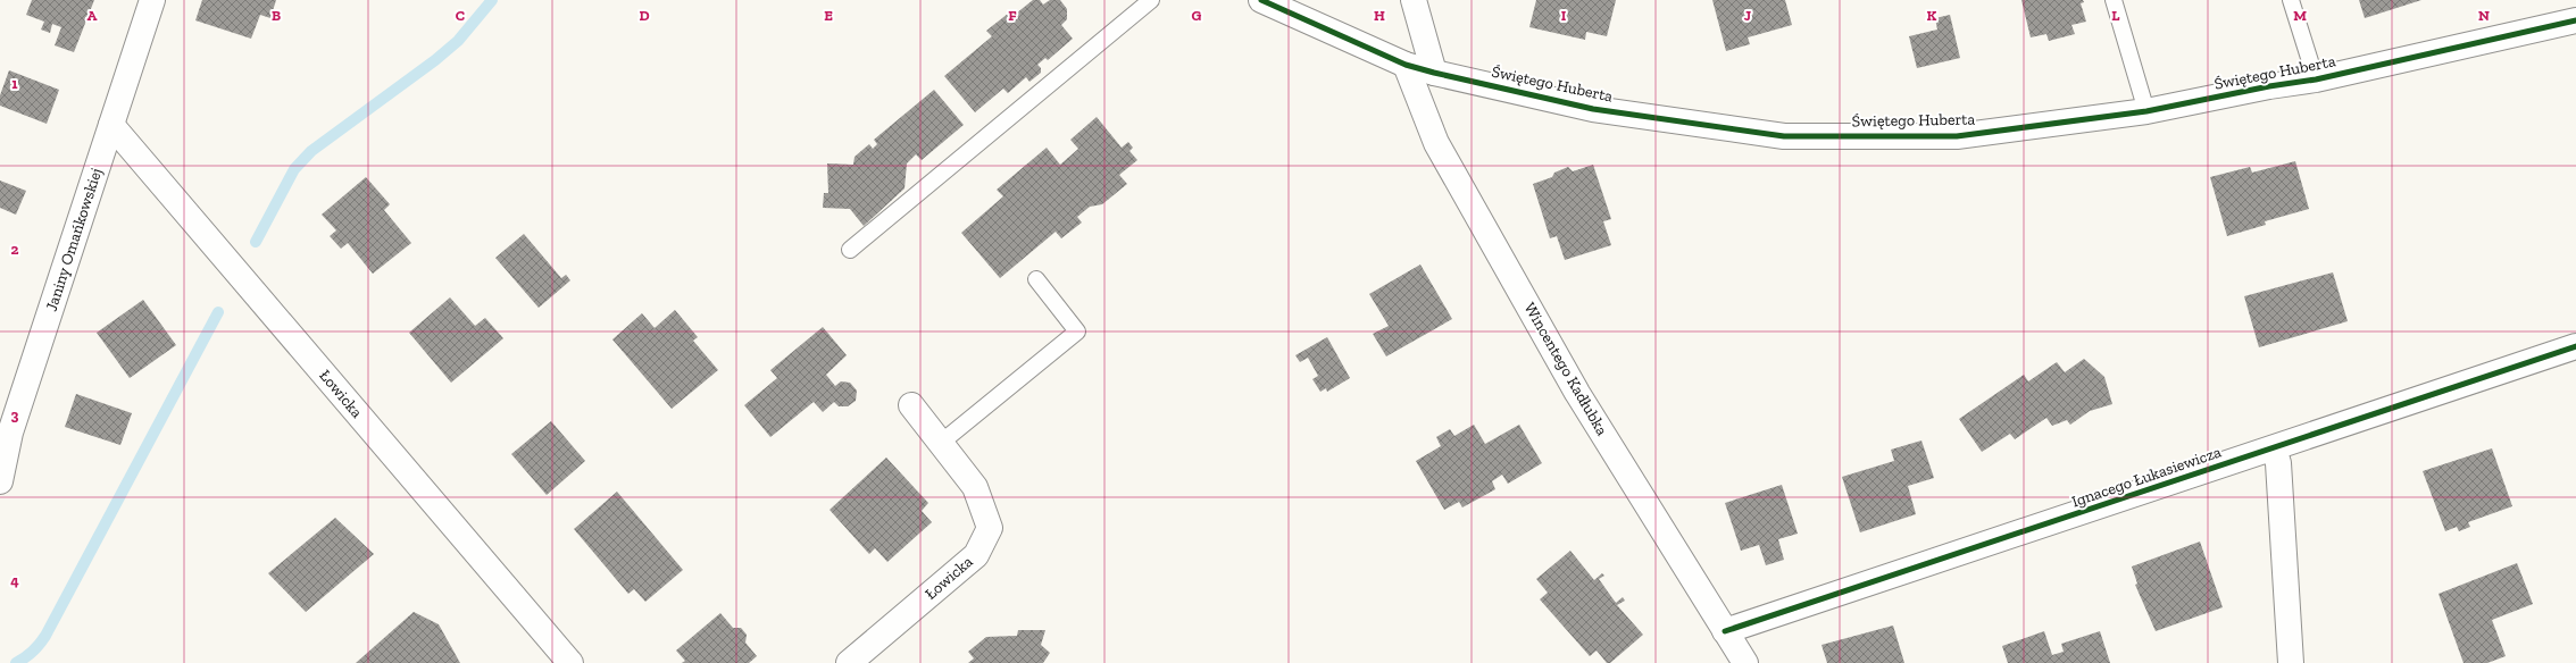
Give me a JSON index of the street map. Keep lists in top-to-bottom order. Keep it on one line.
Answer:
{"streets":{"street":["Świętego Huberta","Janiny Omańkowskiej","Wincentego Kadłubka","Łowicka","Ignacego Łukasiewicza"]},"crossings":[["Świętego Huberta","Wincentego Kadłubka"],["Janiny Omańkowskiej","Łowicka"],["Wincentego Kadłubka","Ignacego Łukasiewicza"]],"grid":{"columns":["A","B","C","D","E","F","G","H","I","J","K","L","M","N"],"rows":["1","2","3","4"]}}
